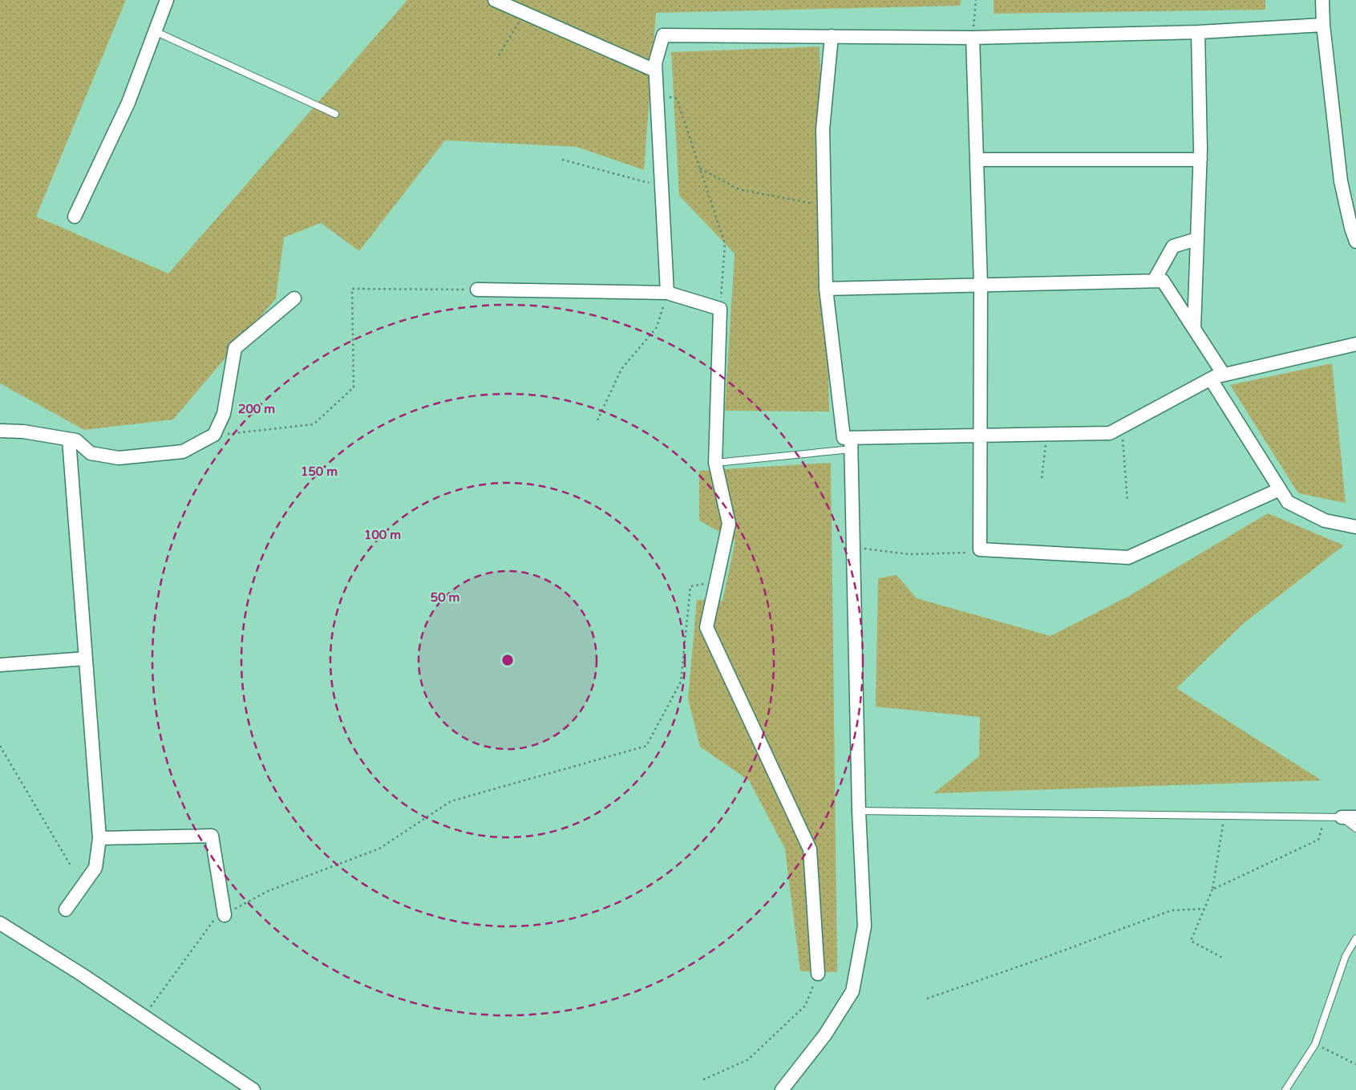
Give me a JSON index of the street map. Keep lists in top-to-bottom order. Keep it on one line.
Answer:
{"rings":["200 m","150 m","100 m","50 m"]}
